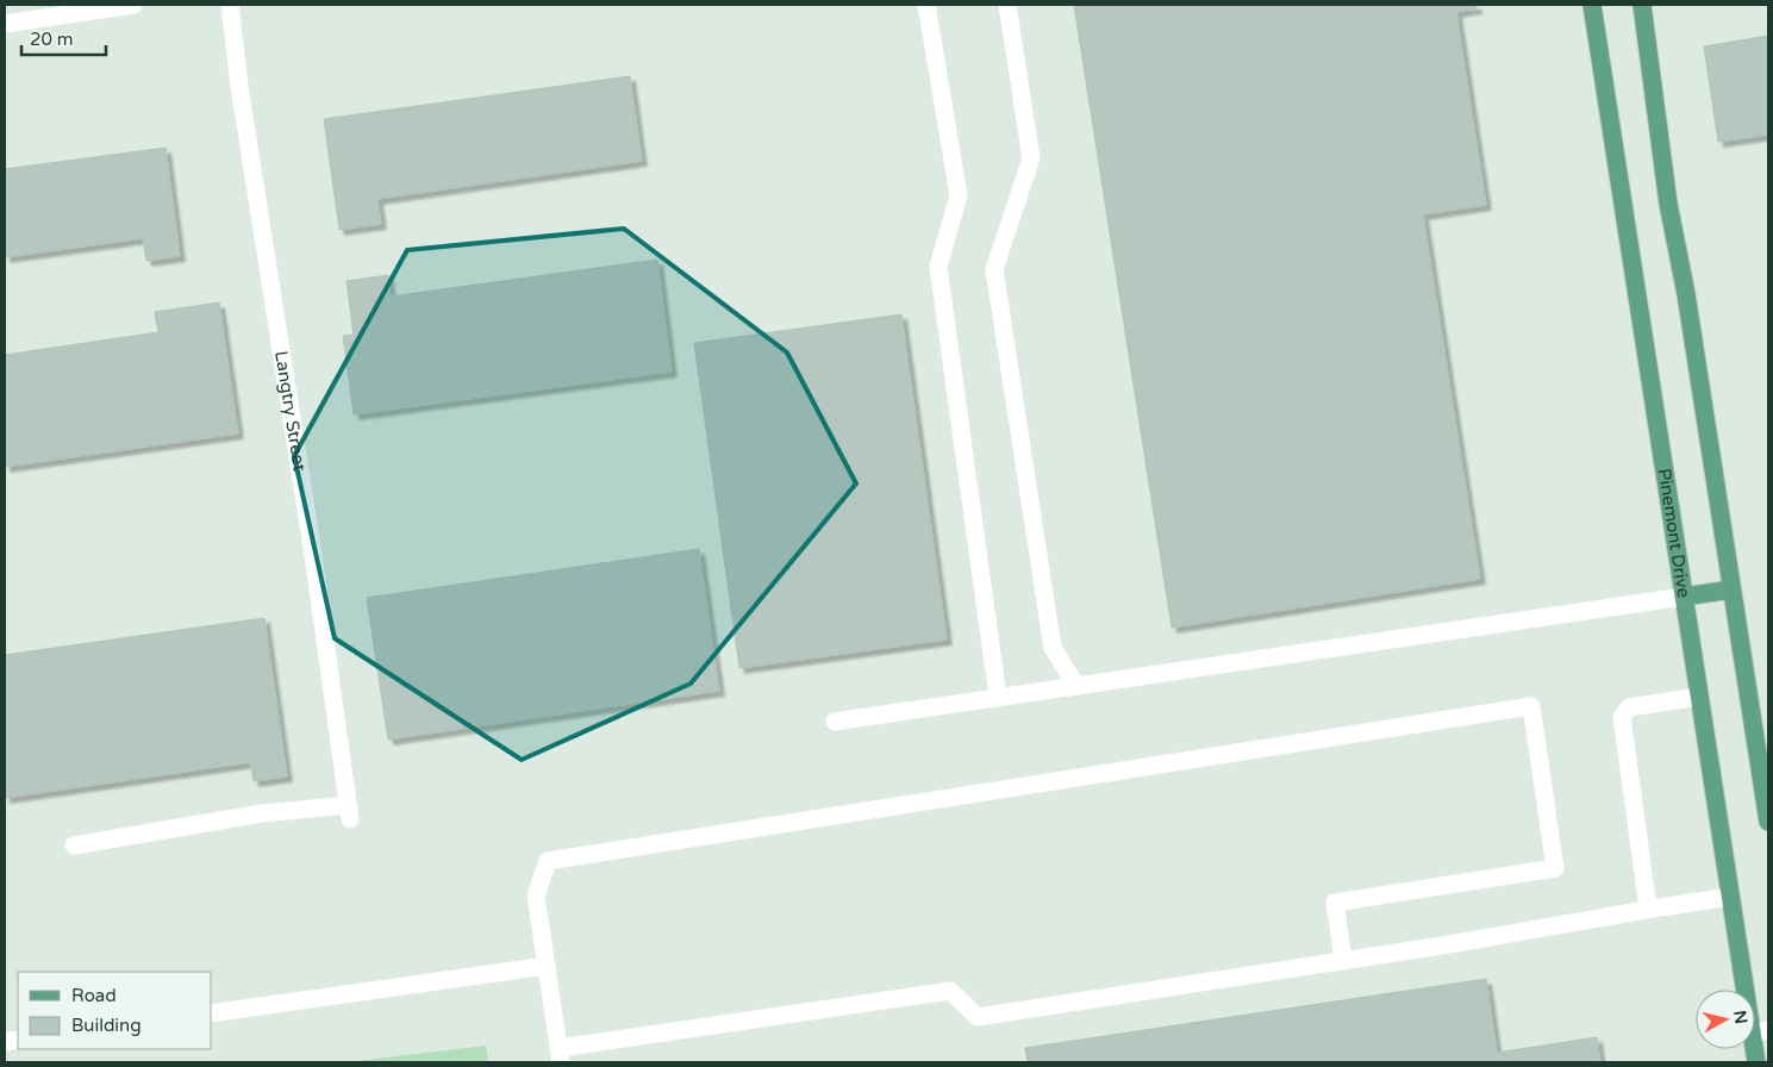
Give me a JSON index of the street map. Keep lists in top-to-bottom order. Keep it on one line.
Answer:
{"streets":{"main road":["Pinemont Drive"],"street":["Langtry Street"]},"legend":["Road","Building"],"scale_bar":"20 m","north":"right"}
